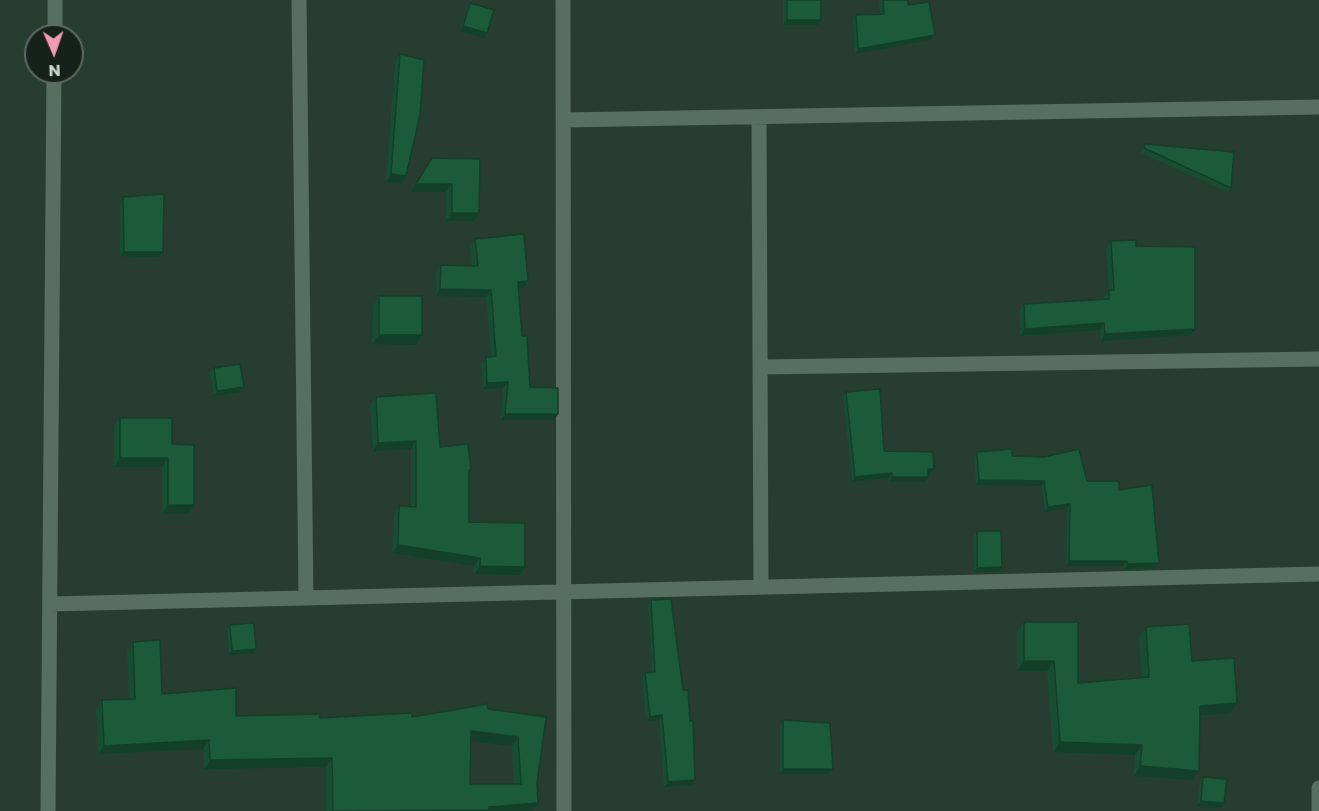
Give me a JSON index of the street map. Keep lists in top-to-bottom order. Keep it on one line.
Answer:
{"north":"bottom"}
